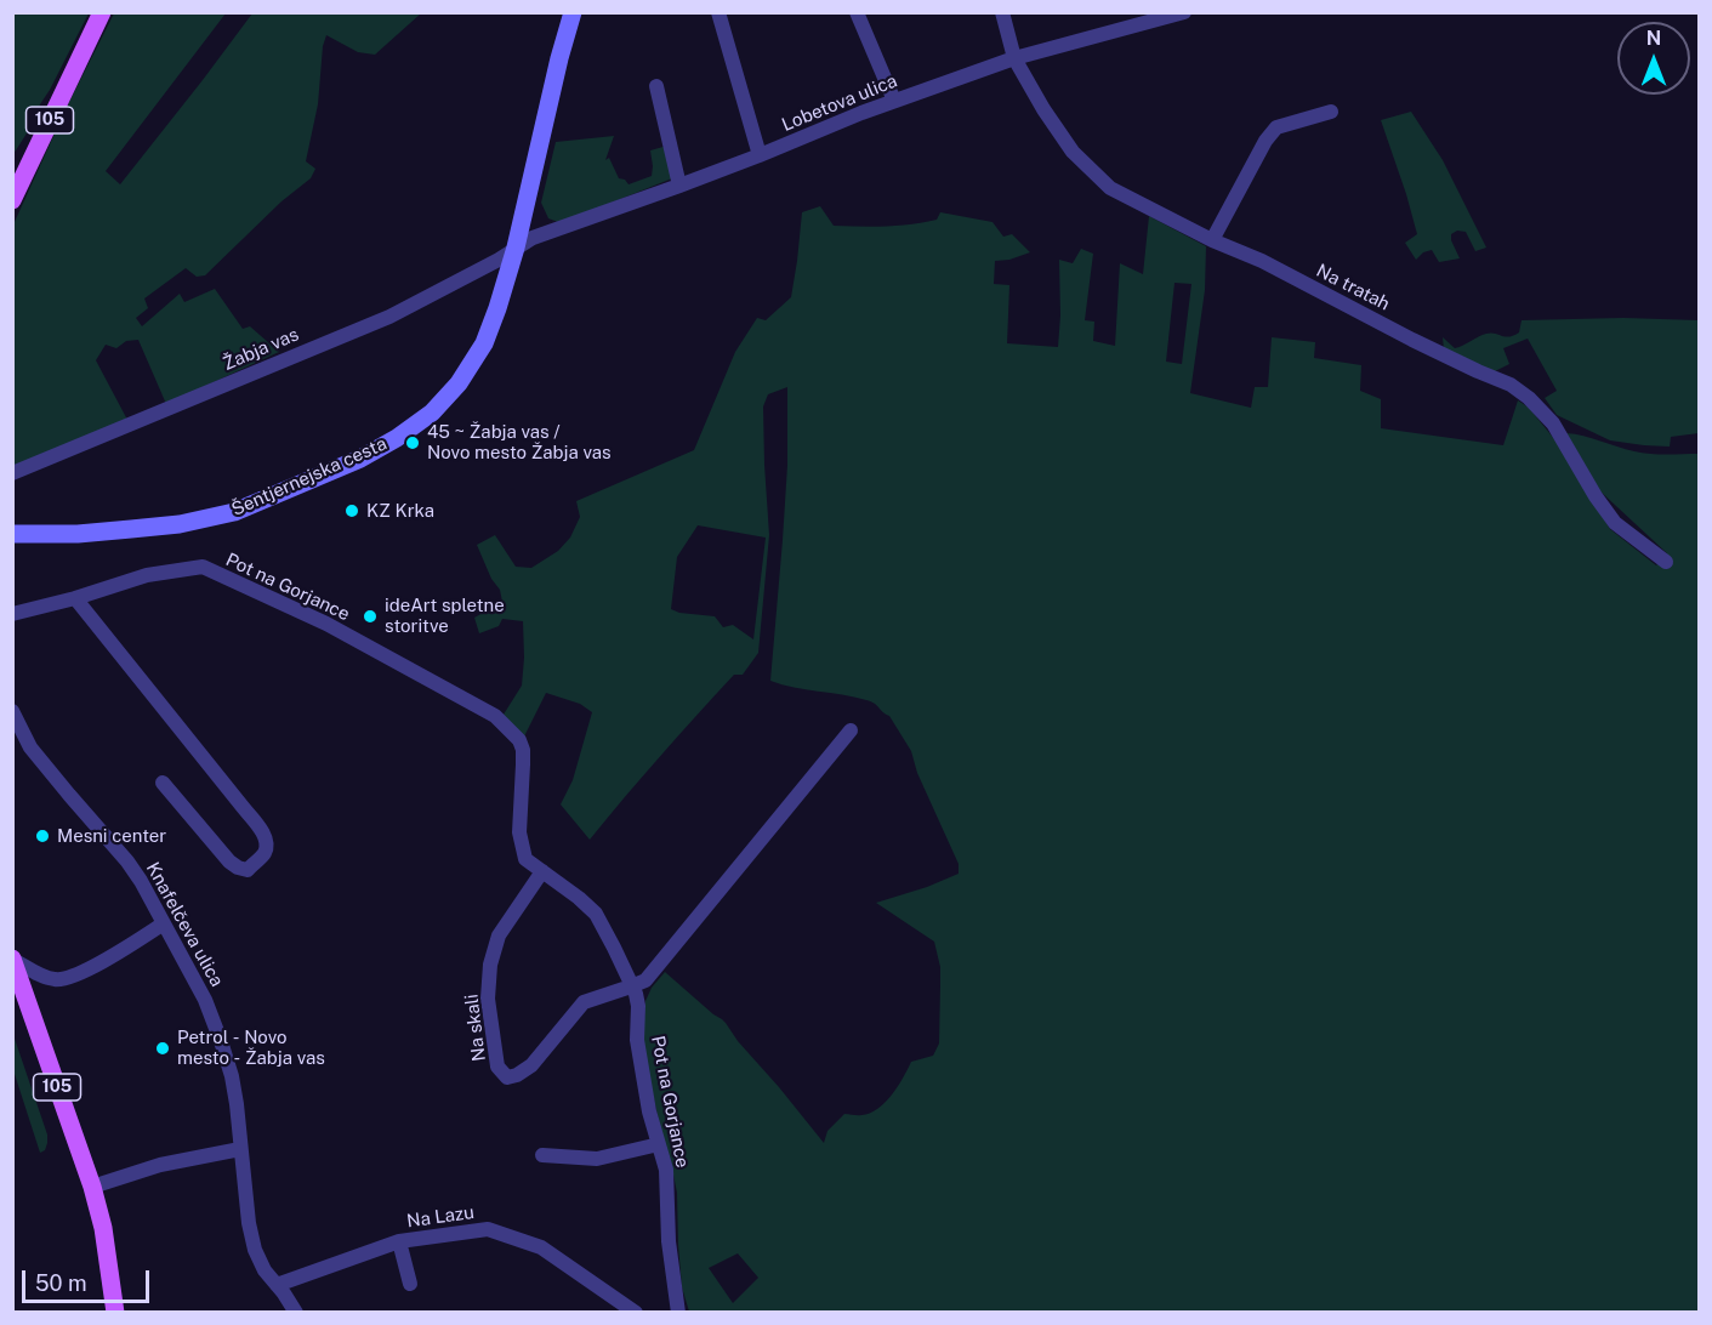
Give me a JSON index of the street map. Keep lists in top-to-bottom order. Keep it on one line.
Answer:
{"streets":{"main road":["105","Šentjernejska cesta"],"street":["Lobetova ulica","Na tratah","Žabja vas","Pot na Gorjance","Knafelčeva ulica","Na skali","Na Lazu"]},"crossings":[["Lobetova ulica","Na tratah"],["Lobetova ulica","Žabja vas"],["Lobetova ulica","Šentjernejska cesta"],["Žabja vas","Šentjernejska cesta"],["Pot na Gorjance","Na skali"]],"places":["45 ~ Žabja vas / Novo mesto Žabja vas","KZ Krka","ideArt spletne storitve","Mesni center","Petrol - Novo mesto - Žabja vas"],"scale_bar":"50 m","north":"top"}
